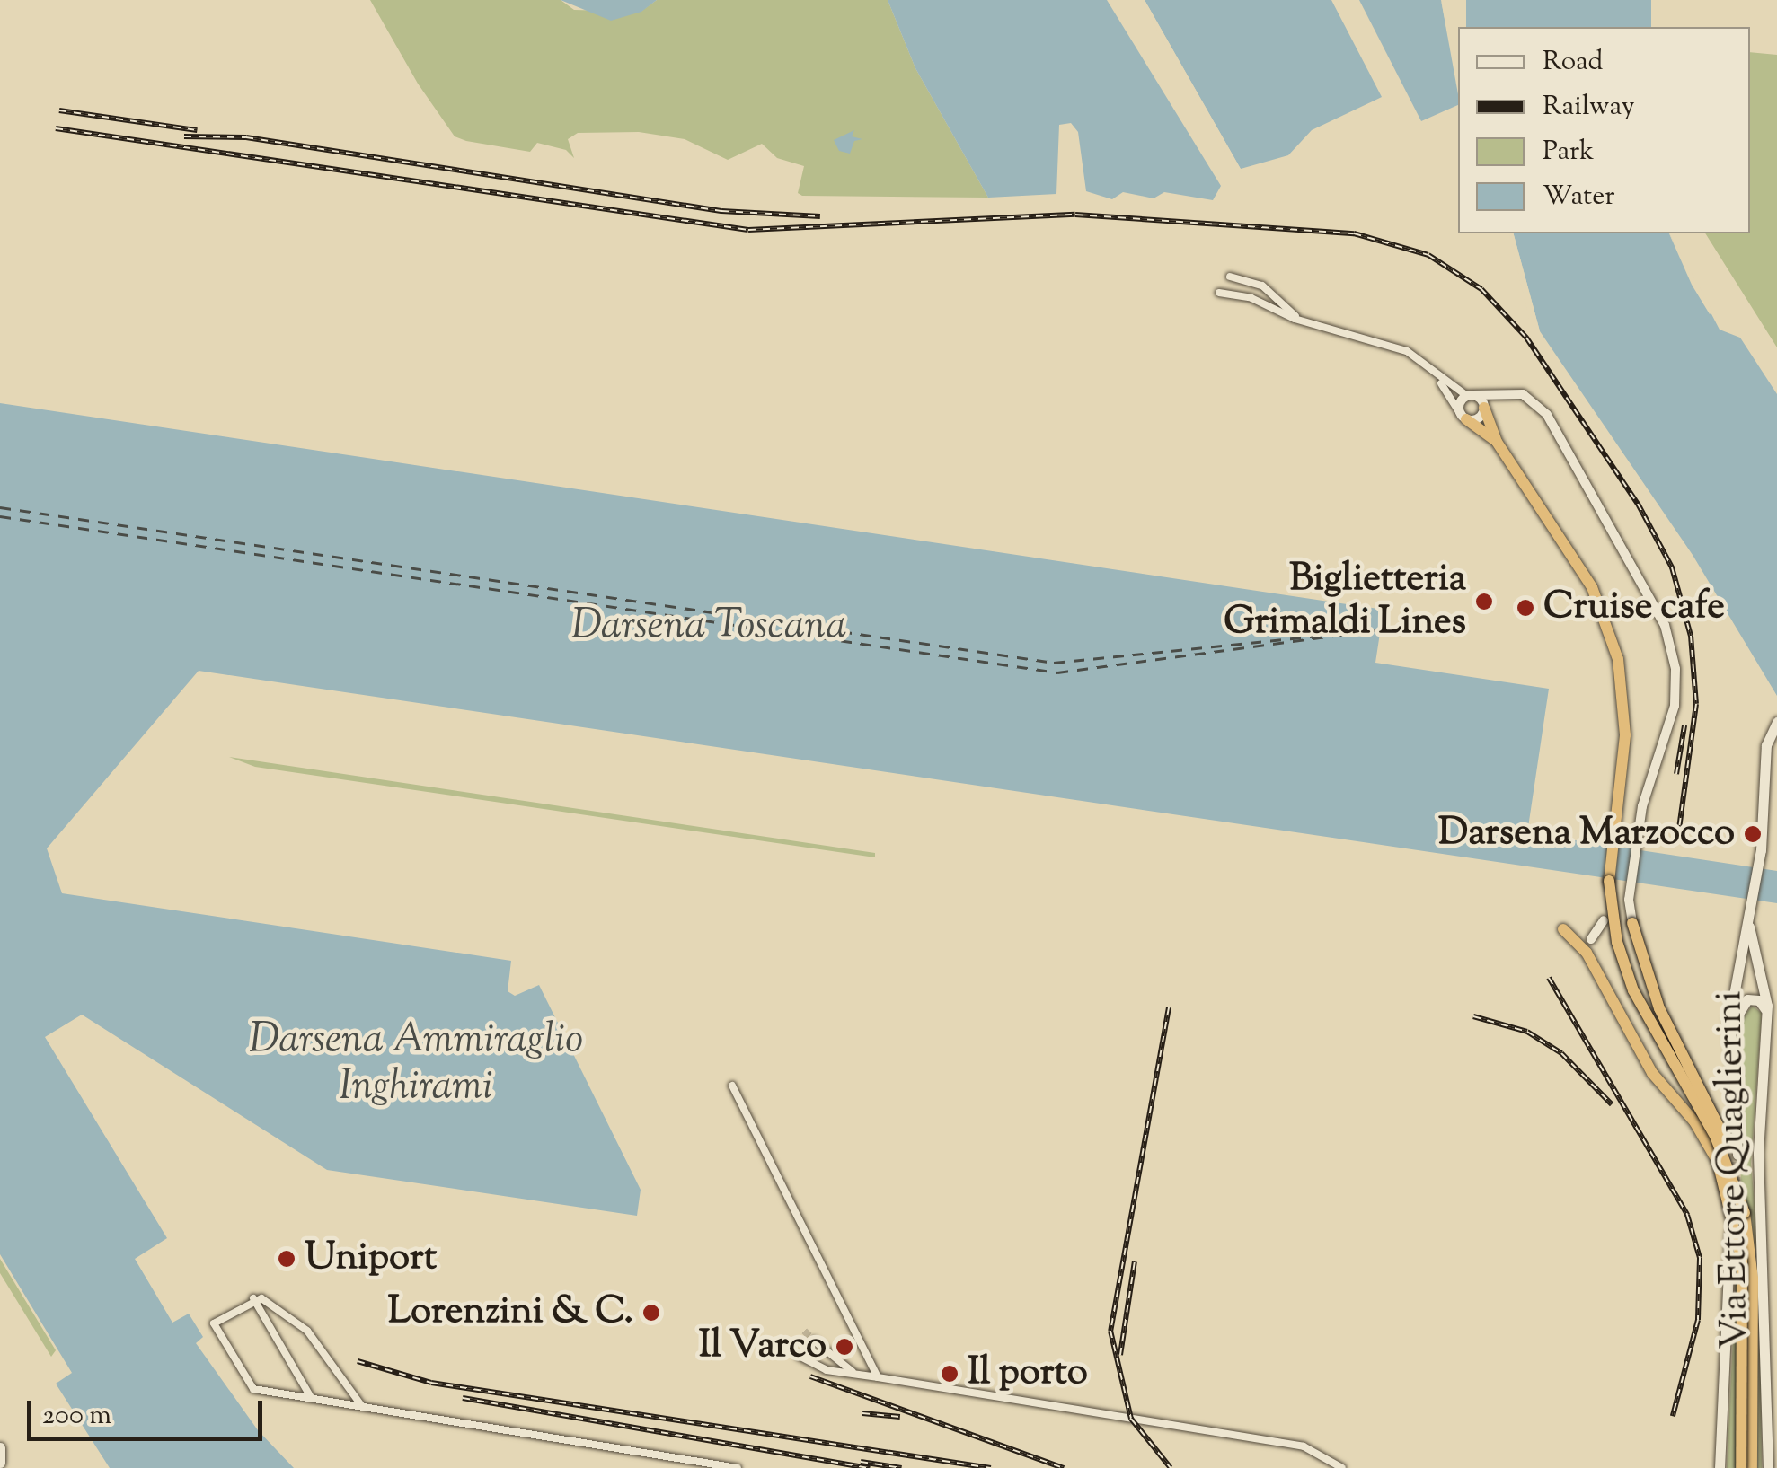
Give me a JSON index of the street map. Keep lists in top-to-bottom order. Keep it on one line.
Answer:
{"streets":{"main road":["Via Ettore Quaglierini"]},"water":["Darsena Toscana","Darsena Ammiraglio Inghirami"],"places":["Biglietteria Grimaldi Lines","Cruise cafe","Darsena Marzocco","Uniport","Lorenzini & C.","Il Varco","Il porto"],"legend":["Road","Railway","Park","Water"],"scale_bar":"200 m"}
